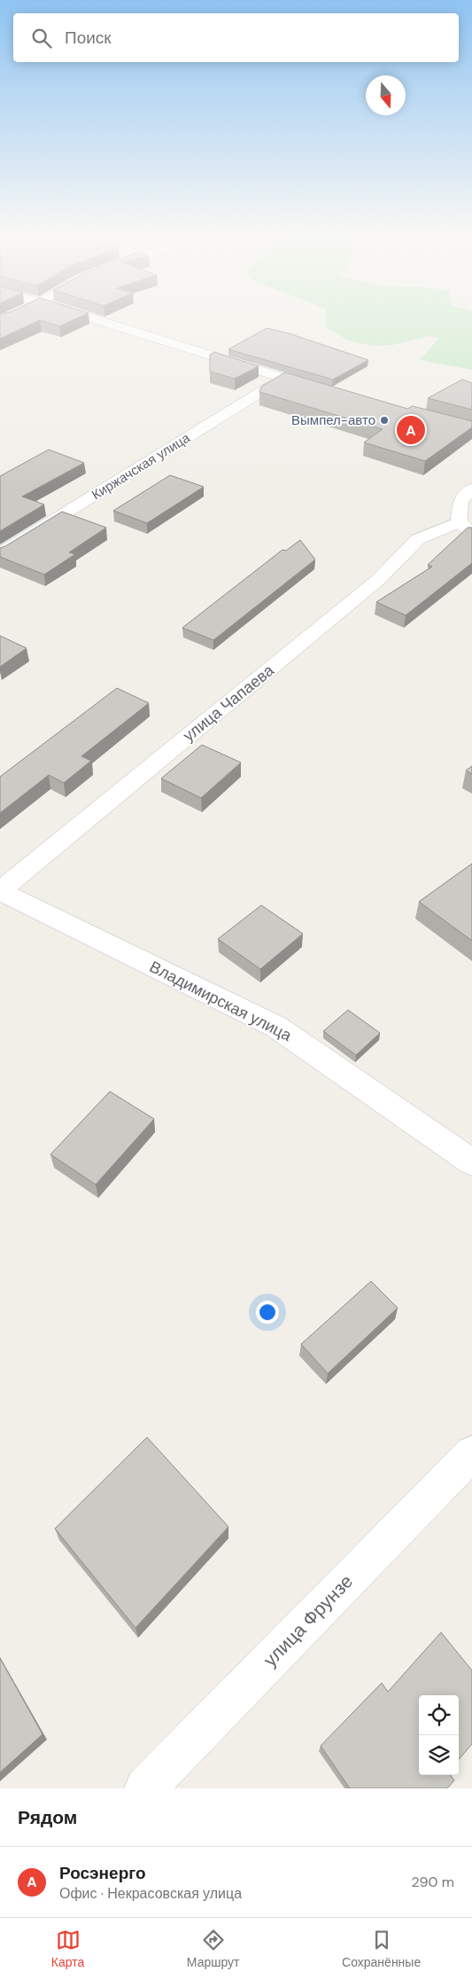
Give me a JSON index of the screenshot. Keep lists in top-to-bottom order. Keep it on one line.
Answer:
{"streets":{"street":["Киржачская улица","улица Чапаева","Владимирская улица","улица Фрунзе"]},"crossings":[["улица Чапаева","Владимирская улица"]],"places":["Вымпел-авто"],"north":"bottom","page":{"search":"Поиск","pins":"A","heading":"Рядом","list":[{"mark":"A","name":"Росэнерго","note":"Офис · Некрасовская улица","value":"290 m"}],"nav":["Карта","Маршрут","Сохранённые"]}}
